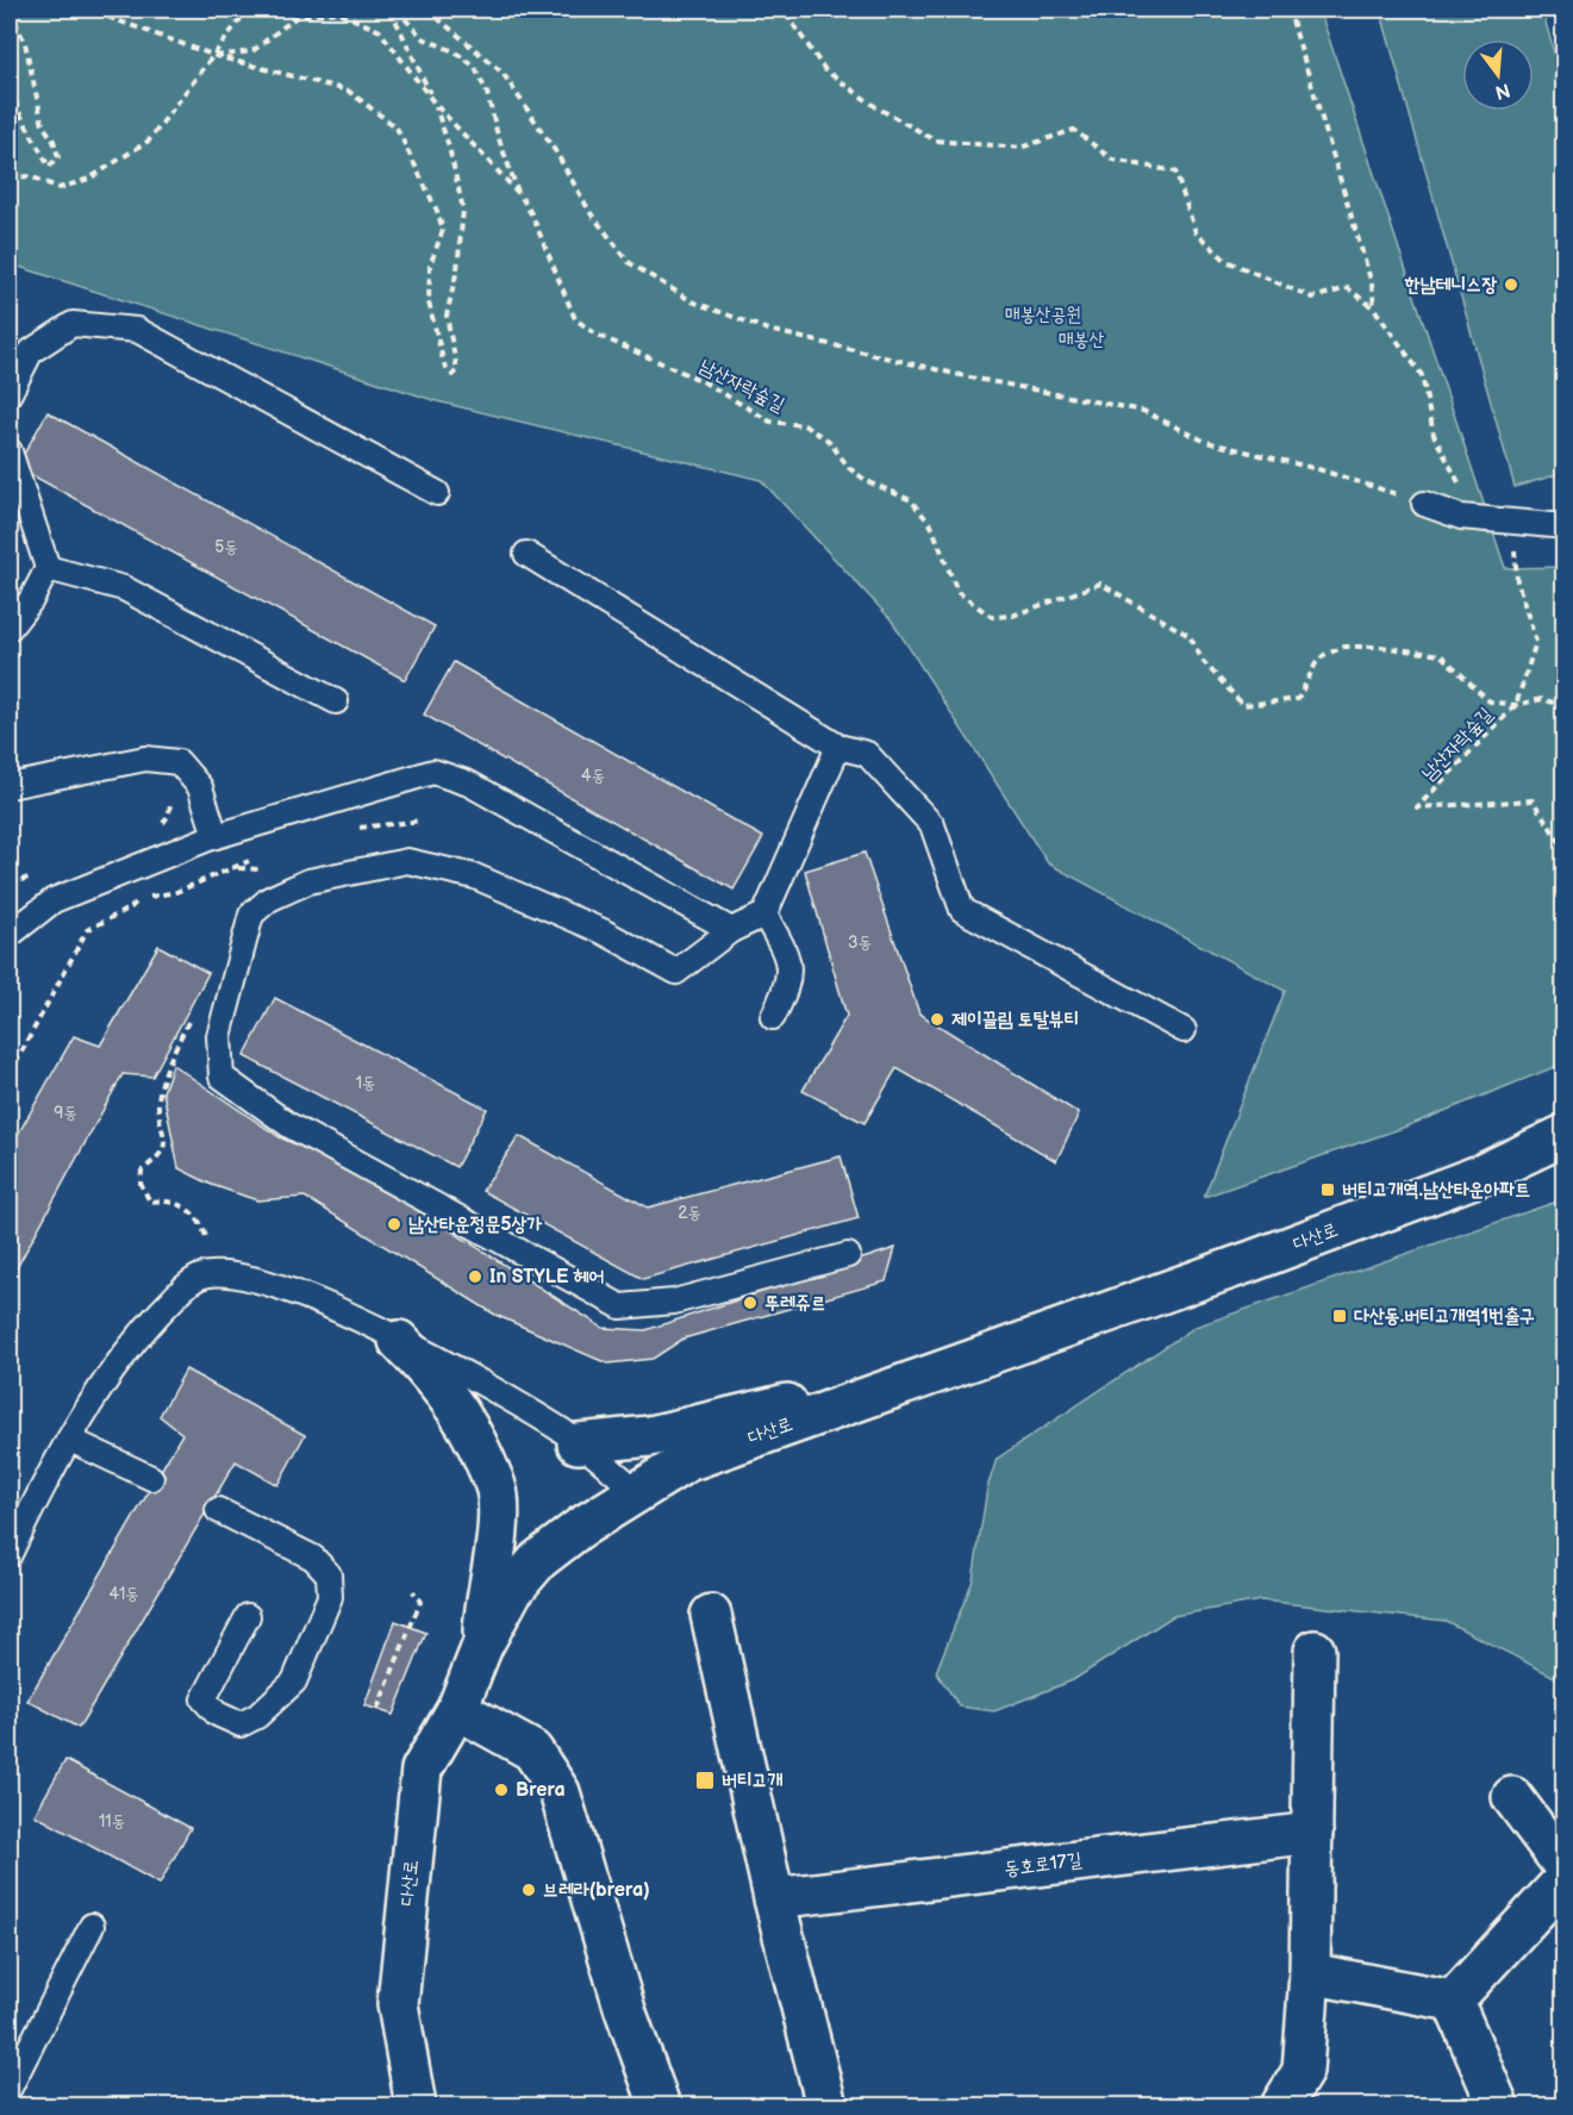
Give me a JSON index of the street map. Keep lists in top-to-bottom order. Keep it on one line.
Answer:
{"streets":{"street":["다산로","동호로17길"],"path":["남산자락숲길"]},"parks":["매봉산공원","매봉산"],"places":{"other":["한남테니스장","제이끌림 토탈뷰티","남산타운정문5상가","In STYLE 헤어","뚜레쥬르","Brera","브레라(brera)"],"transit":["버티고개역.남산타운아파트","다산동.버티고개역1번출구","버티고개"]},"house_numbers":["5동","4동","3동","1동","9동","2동","41동","11동"],"north":"bottom"}
